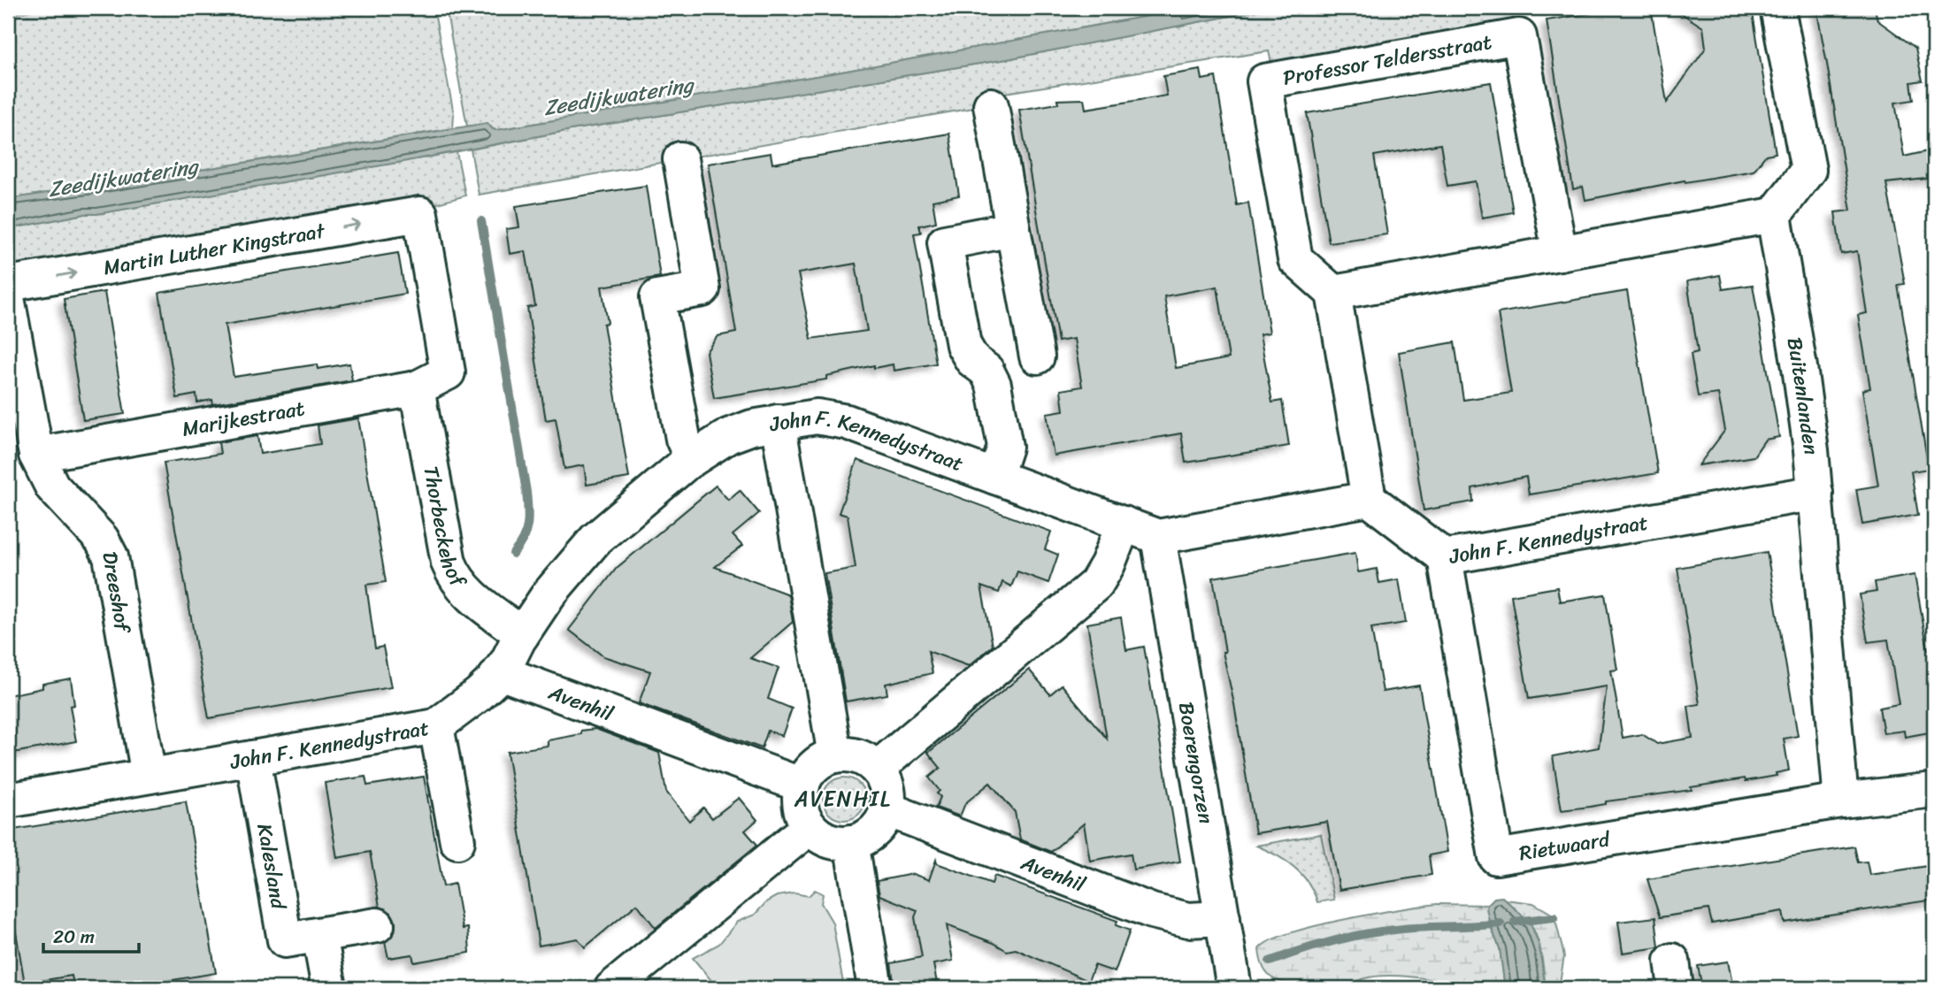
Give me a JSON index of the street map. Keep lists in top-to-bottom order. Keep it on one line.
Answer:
{"streets":{"street":["Professor Teldersstraat","Martin Luther Kingstraat","Buitenlanden","Marijkestraat","John F. Kennedystraat","Thorbeckehof","Dreeshof","Avenhil","Boerengorzen","Rietwaard","Kalesland"]},"crossings":[["Martin Luther Kingstraat","Marijkestraat"],["Buitenlanden","John F. Kennedystraat"],["Buitenlanden","Rietwaard"],["Marijkestraat","Thorbeckehof"],["Marijkestraat","Dreeshof"],["John F. Kennedystraat","Thorbeckehof"],["John F. Kennedystraat","Dreeshof"],["John F. Kennedystraat","Avenhil"],["John F. Kennedystraat","Boerengorzen"],["John F. Kennedystraat","Rietwaard"],["John F. Kennedystraat","Kalesland"],["Avenhil","Boerengorzen"]],"districts":["AVENHIL"],"water":["Zeedijkwatering"],"scale_bar":"20 m"}
